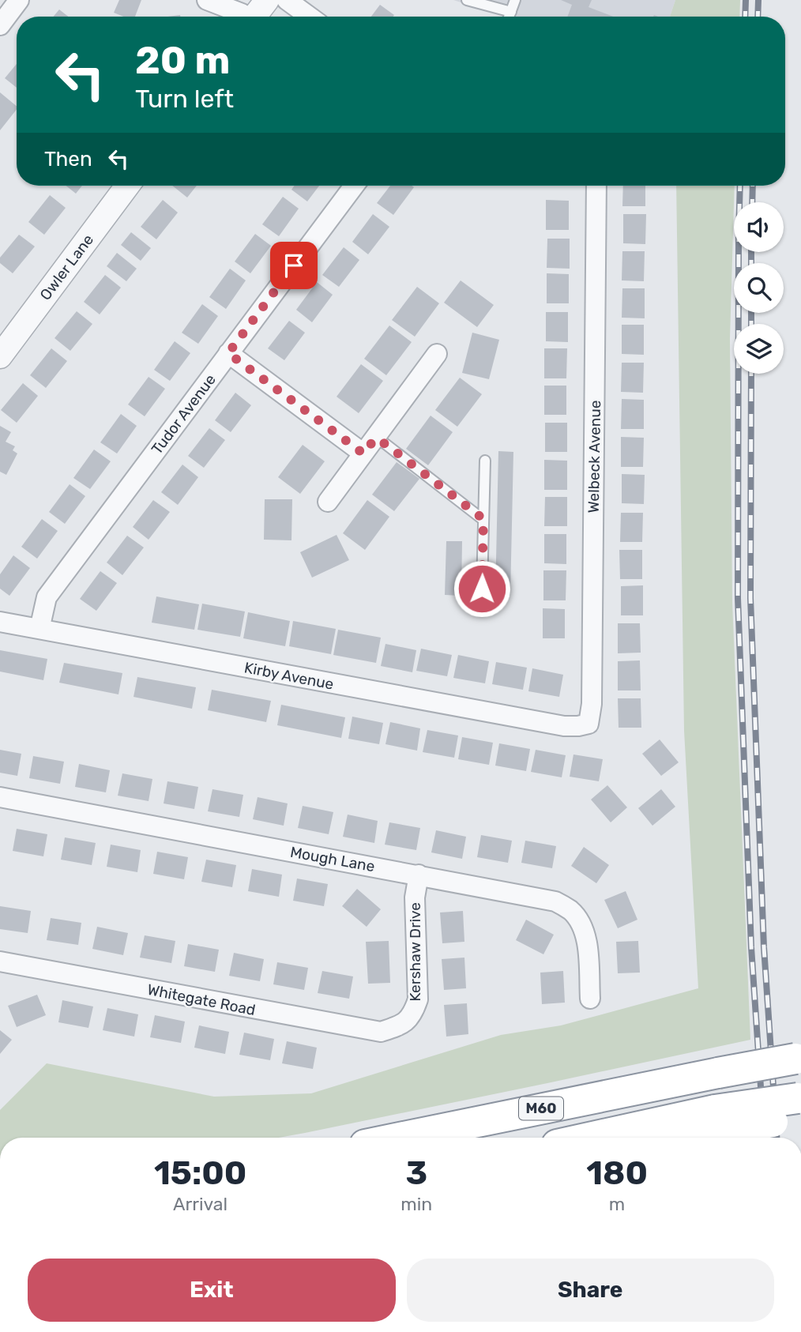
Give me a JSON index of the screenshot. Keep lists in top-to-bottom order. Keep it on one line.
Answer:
{"streets":{"highway":["M60"],"street":["Owler Lane","Tudor Avenue","Welbeck Avenue","Kirby Avenue","Mough Lane","Kershaw Drive","Whitegate Road"]},"crossings":[["Tudor Avenue","Kirby Avenue"],["Welbeck Avenue","Kirby Avenue"],["Mough Lane","Kershaw Drive"],["Kershaw Drive","Whitegate Road"]],"page":{"turn":["20 m","Turn left"],"then":"Then","eta":["15:00","Arrival","3","min","180","m"],"buttons":["Exit","Share"]}}
